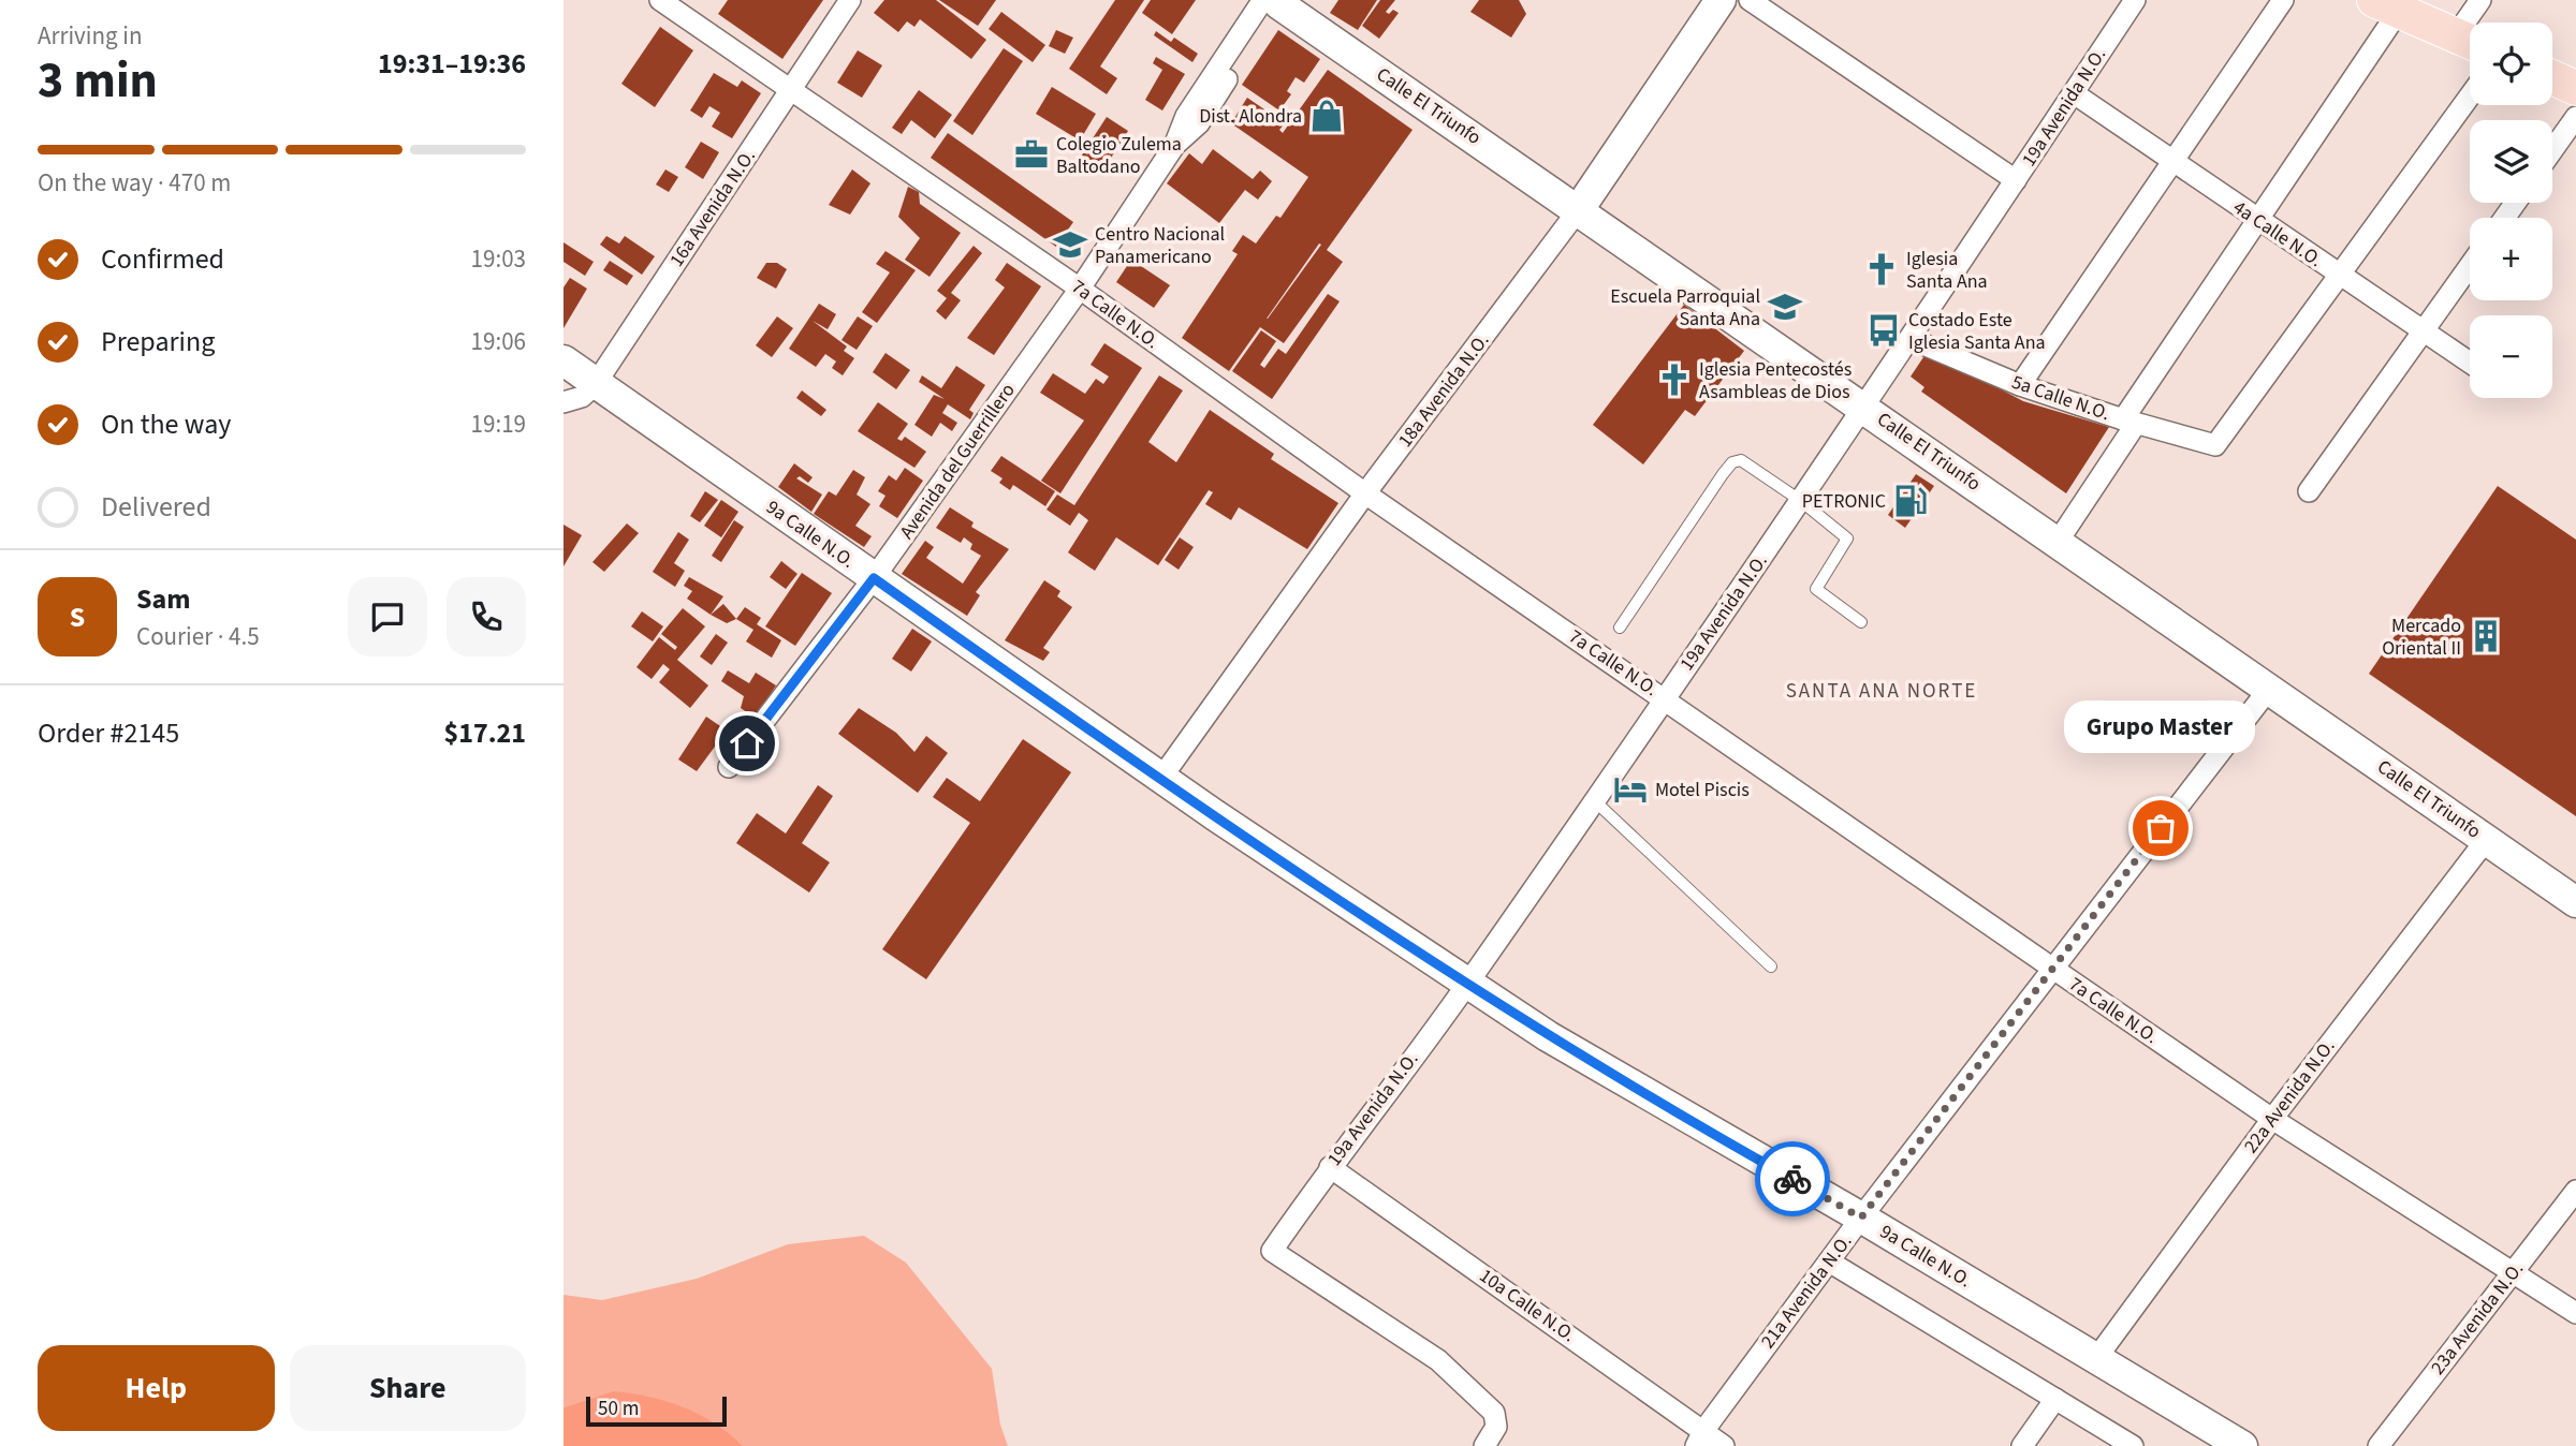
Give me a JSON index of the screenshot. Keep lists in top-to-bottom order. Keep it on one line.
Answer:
{"streets":{"street":["Calle El Triunfo","19a Avenida N.O.","16a Avenida N.O.","4a Calle N.O.","7a Calle N.O.","18a Avenida N.O.","5a Calle N.O.","Avenida del Guerrillero","9a Calle N.O.","22a Avenida N.O.","21a Avenida N.O.","10a Calle N.O.","23a Avenida N.O."]},"crossings":[["Calle El Triunfo","19a Avenida N.O."],["Calle El Triunfo","18a Avenida N.O."],["Calle El Triunfo","Avenida del Guerrillero"],["Calle El Triunfo","22a Avenida N.O."],["Calle El Triunfo","21a Avenida N.O."],["19a Avenida N.O.","4a Calle N.O."],["19a Avenida N.O.","7a Calle N.O."],["19a Avenida N.O.","5a Calle N.O."],["19a Avenida N.O.","9a Calle N.O."],["19a Avenida N.O.","10a Calle N.O."],["16a Avenida N.O.","7a Calle N.O."],["16a Avenida N.O.","9a Calle N.O."],["4a Calle N.O.","5a Calle N.O."],["7a Calle N.O.","18a Avenida N.O."],["7a Calle N.O.","Avenida del Guerrillero"],["7a Calle N.O.","22a Avenida N.O."],["7a Calle N.O.","21a Avenida N.O."],["7a Calle N.O.","23a Avenida N.O."],["18a Avenida N.O.","9a Calle N.O."],["Avenida del Guerrillero","9a Calle N.O."],["9a Calle N.O.","22a Avenida N.O."],["9a Calle N.O.","21a Avenida N.O."],["21a Avenida N.O.","10a Calle N.O."]],"districts":["SANTA ANA NORTE"],"places":{"shop":["Dist. Alondra"],"office":["Colegio Zulema Baltodano"],"school or university":["Centro Nacional Panamericano","Escuela Parroquial Santa Ana"],"church":["Iglesia Santa Ana","Iglesia Pentecostés Asambleas de Dios"],"bus stop":["Costado Este Iglesia Santa Ana"],"fuel station":["PETRONIC"],"building":["Mercado Oriental II"],"hotel":["Motel Piscis"],"other":["Grupo Master"]},"scale_bar":"50 m","page":{"heading":["3 min","Arriving in","19:31–19:36"],"panel":["Sam","Courier · 4.5","Order #2145","$17.21"],"map_buttons":["+","−"],"bar":"On the way · 470 m","list":[["Confirmed","19:03"],["Preparing","19:06"],["On the way","19:19"],"Delivered"],"round":"S","bubble":"Grupo Master","buttons":["Help","Share"],"scale":"50 m"}}
